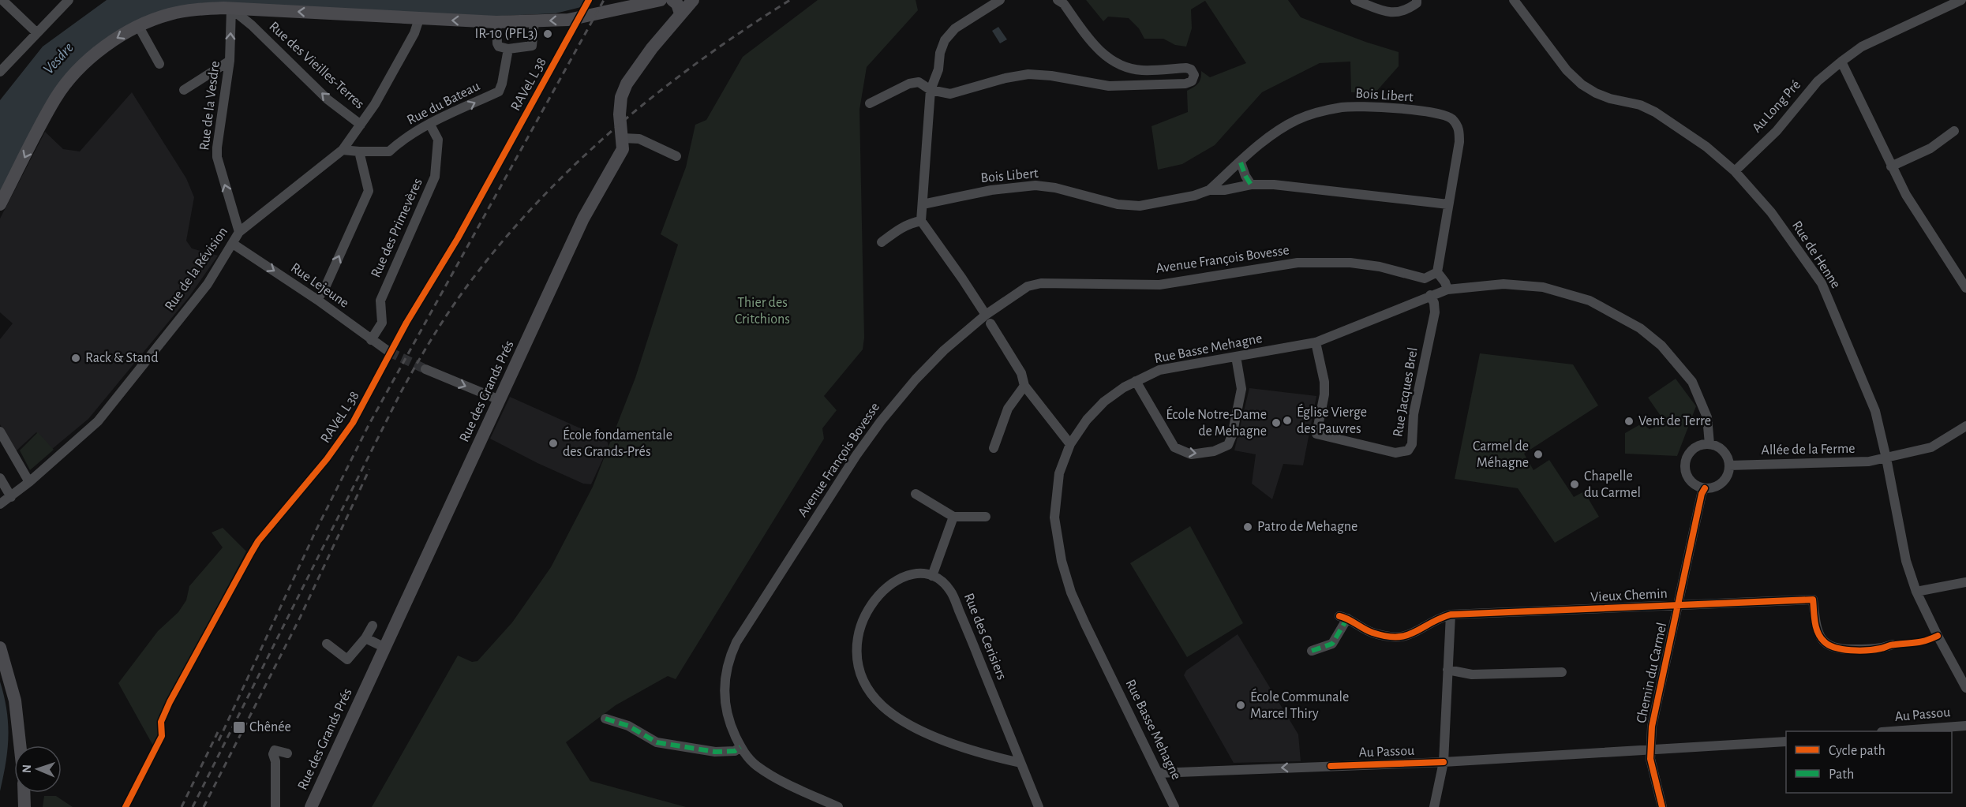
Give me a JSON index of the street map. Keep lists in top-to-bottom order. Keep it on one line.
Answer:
{"streets":{"main road":["Rue des Grands Prés"],"street":["Rue des Vieilles-Terres","Bois Libert","Rue du Bateau","Rue de la Vesdre","Au Long Pré","Rue des Primevères","Rue de Henne","Avenue François Bovesse","Rue de la Révision","Rue Lejeune","Rue Basse Mehagne","Rue Jacques Brel","Allée de la Ferme","Vieux Chemin","Rue des Cerisiers","Chemin du Carmel","Au Passou"],"cycle path":["RAVeL L 38"]},"crossings":[["Rue des Vieilles-Terres","Rue de la Vesdre"],["Rue des Vieilles-Terres","Rue de la Révision"],["Bois Libert","Avenue François Bovesse"],["Rue du Bateau","Rue des Primevères"],["Rue de la Vesdre","Rue de la Révision"],["Au Long Pré","Rue de Henne"],["Rue des Primevères","Rue Lejeune"],["Rue de Henne","Allée de la Ferme"],["Rue de la Révision","Rue Lejeune"],["Rue Basse Mehagne","Rue Jacques Brel"],["Rue Basse Mehagne","Au Passou"],["Allée de la Ferme","Chemin du Carmel"],["Vieux Chemin","Chemin du Carmel"],["Chemin du Carmel","Au Passou"]],"one_way":["Rue des Vieilles-Terres","Rue du Bateau","Rue de la Vesdre","Rue Lejeune","Au Passou"],"water":["Vesdre"],"parks":["Thier des Critchions"],"places":{"other":["IR-10 (PFL3)","Rack & Stand","Église Vierge des Pauvres","Vent de Terre","École Notre-Dame de Mehagne","École fondamentale des Grands-Prés","Carmel de Méhagne","Chapelle du Carmel","Patro de Mehagne","École Communale Marcel Thiry"],"transit":["Chênée"]},"legend":["Cycle path","Path"],"north":"left"}
